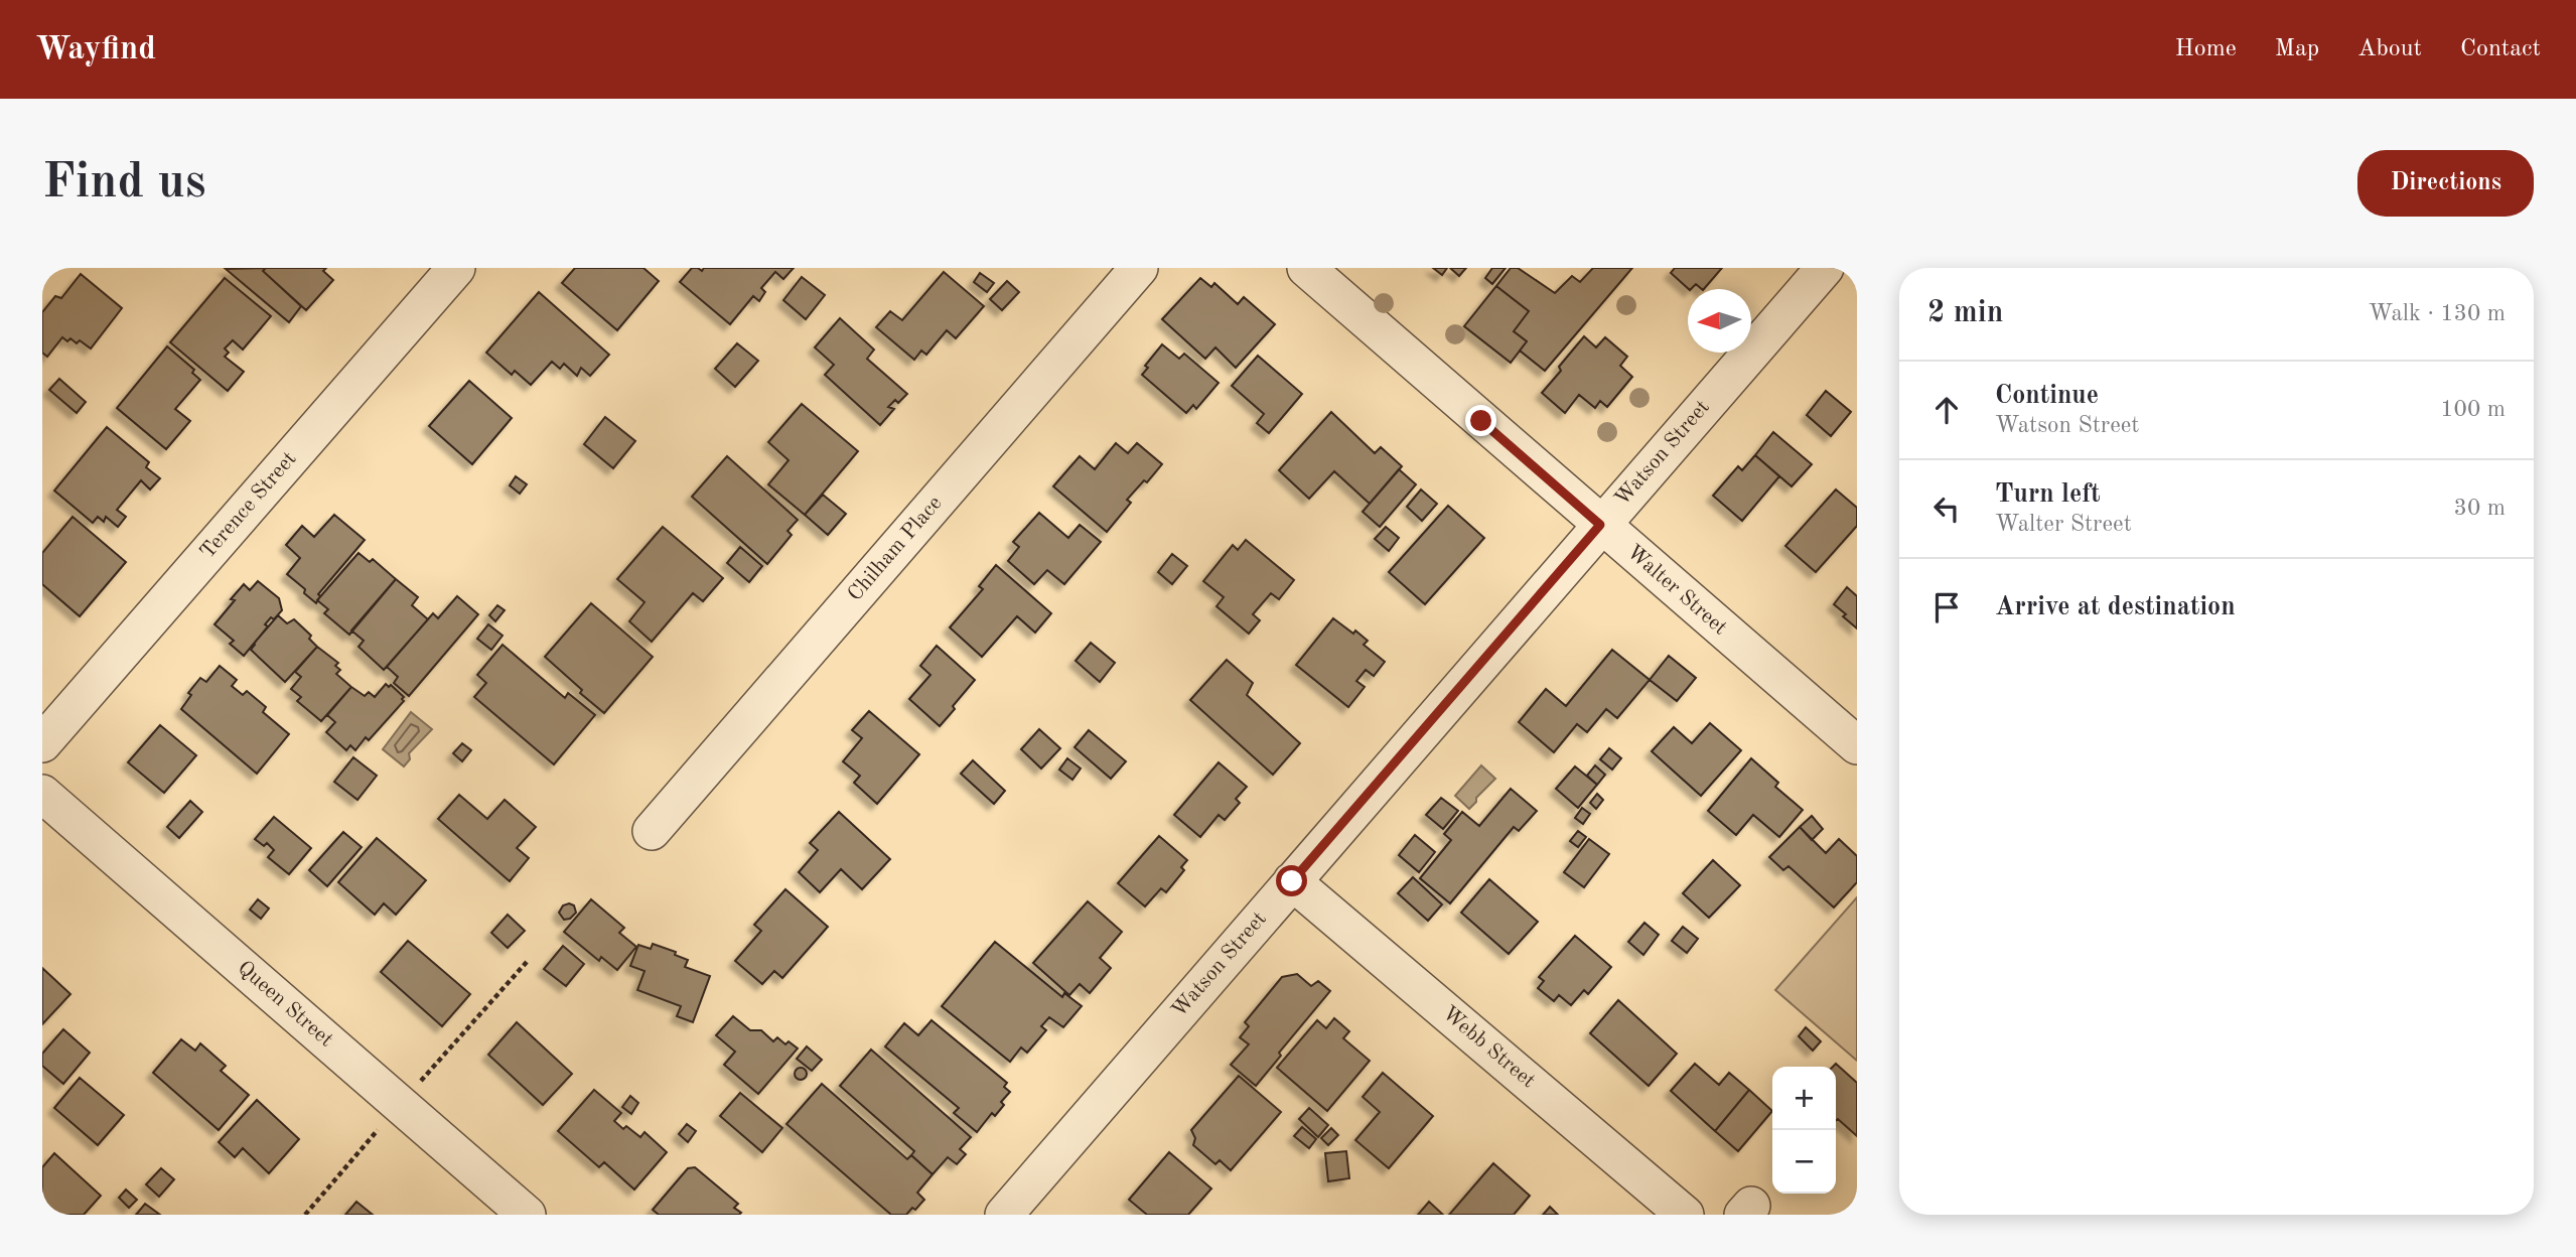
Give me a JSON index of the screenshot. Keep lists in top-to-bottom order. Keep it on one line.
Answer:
{"streets":{"street":["Watson Street","Terence Street","Chilham Place","Walter Street","Queen Street","Webb Street"]},"crossings":[["Watson Street","Walter Street"],["Watson Street","Webb Street"]],"north":"left","page":{"header":"Wayfind","nav":["Home","Map","About","Contact"],"buttons":"Directions","title":"Find us","heading":["2 min","Walk · 130 m"],"list":[["Continue","Watson Street","100 m"],["Turn left","Walter Street","30 m"],"Arrive at destination"],"map_buttons":["+","−"]}}
